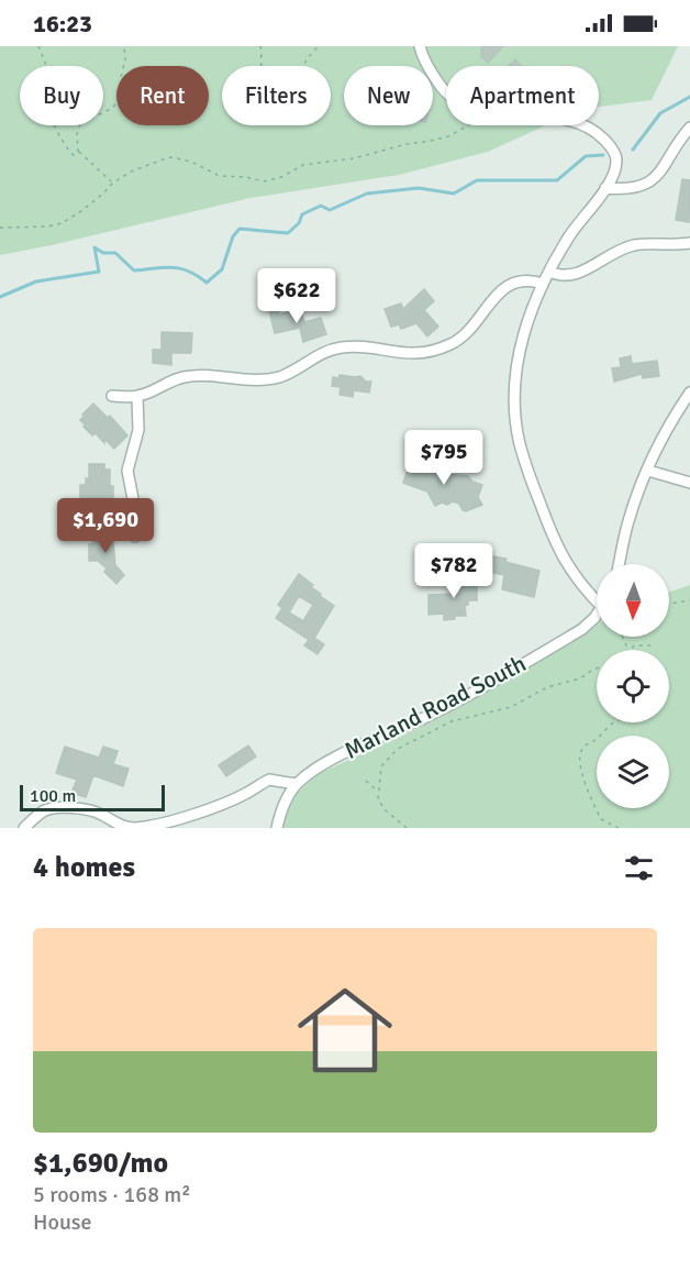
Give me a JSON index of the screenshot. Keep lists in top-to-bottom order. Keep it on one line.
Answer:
{"streets":{"street":["Marland Road South"]},"scale_bar":"100 m","north":"bottom","page":{"status":"16:23","chip":["Buy","Rent","Filters","New","Apartment"],"price":["$622","$795","$1,690","$782"],"scale":"100 m","heading":"4 homes","list":[{"name":"$1,690/mo","note":"5 rooms · 168 m² · House"}]}}
